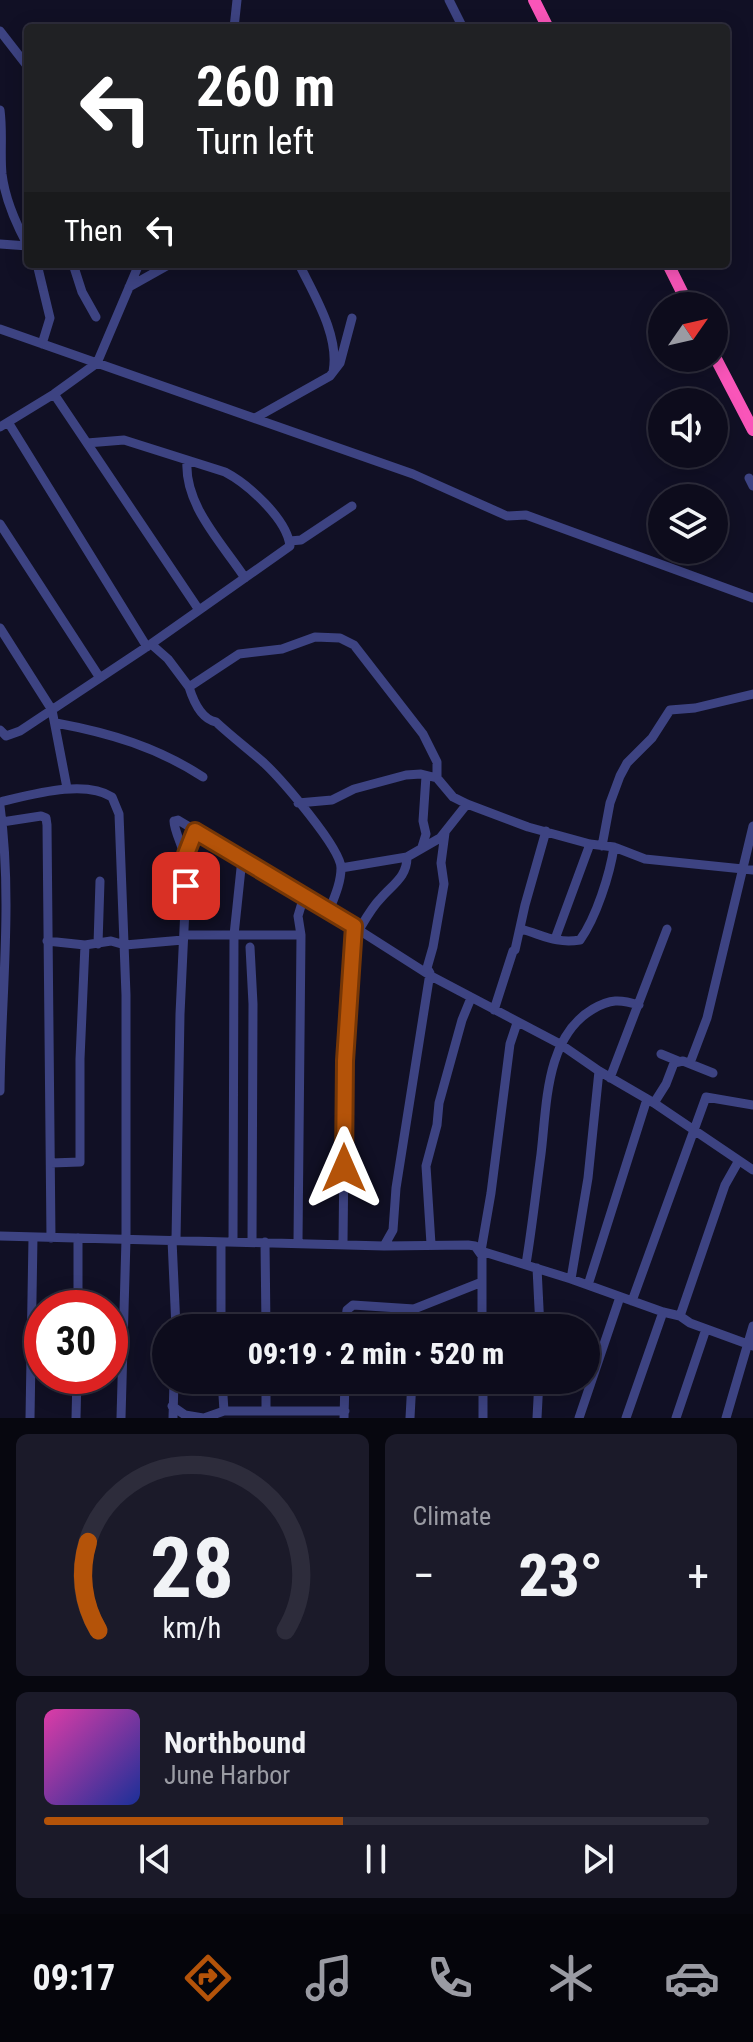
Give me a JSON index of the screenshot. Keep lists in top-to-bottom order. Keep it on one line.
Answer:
{"north":"top right","page":{"turn":["260 m","Turn left"],"then":"Then","limit":"30","trip":"09:19 · 2 min · 520 m","tile":"Climate","heat":["−","23°","+"],"song":["Northbound","June Harbor"],"tabs":"09:17","gauge":["28","km/h"]}}
